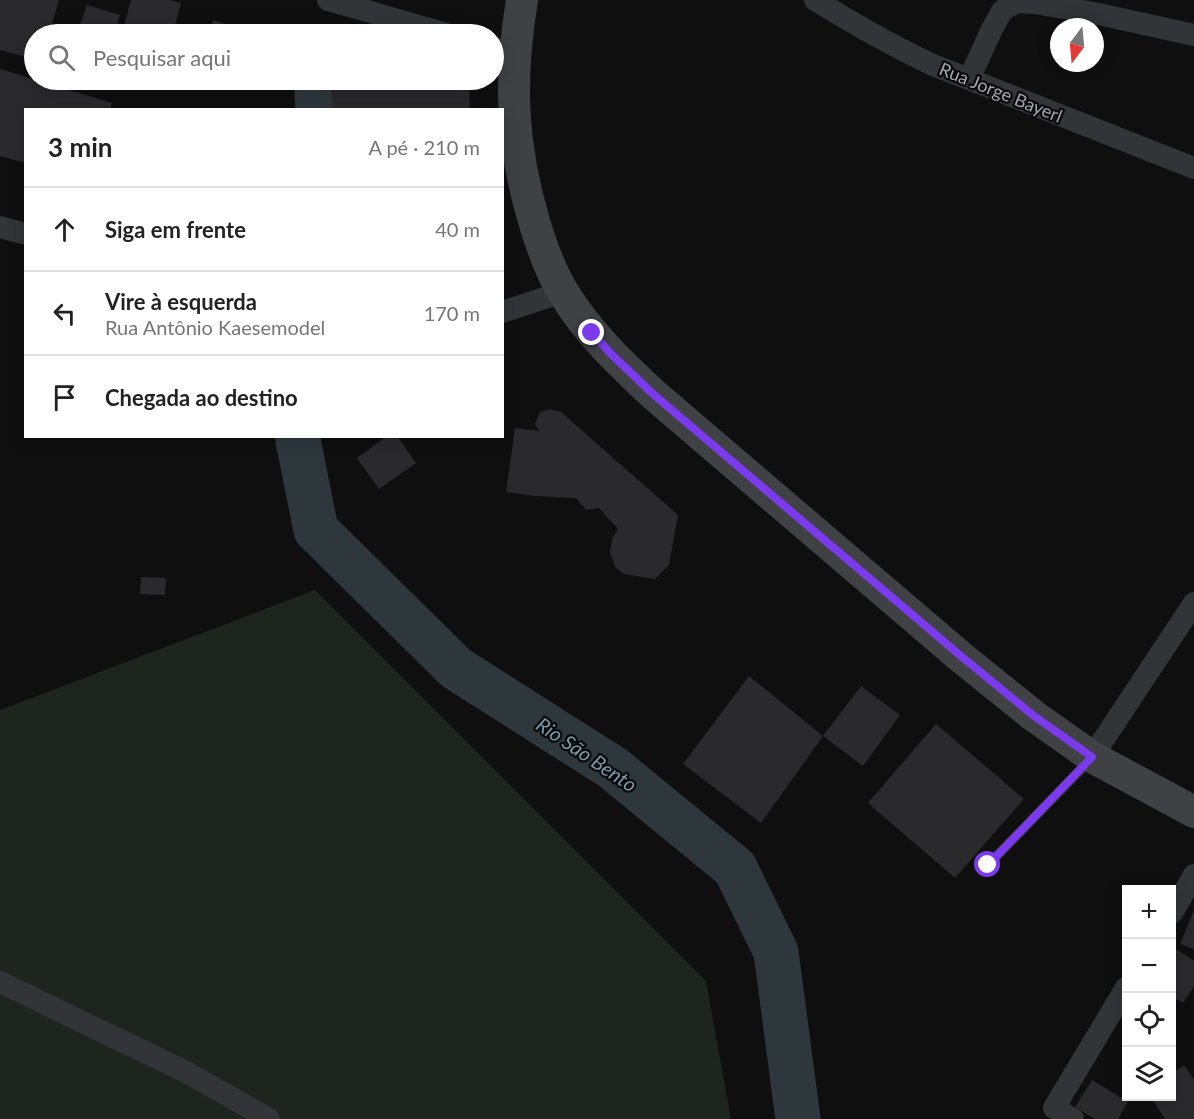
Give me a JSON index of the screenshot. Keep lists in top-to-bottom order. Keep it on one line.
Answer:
{"streets":{"street":["Rua Jorge Bayerl"]},"water":["Rio São Bento"],"north":"bottom","page":{"search":"Pesquisar aqui","heading":["3 min","A pé · 210 m"],"list":[["Siga em frente","40 m"],["Vire à esquerda","Rua Antônio Kaesemodel","170 m"],"Chegada ao destino"],"map_buttons":["+","−"]}}
